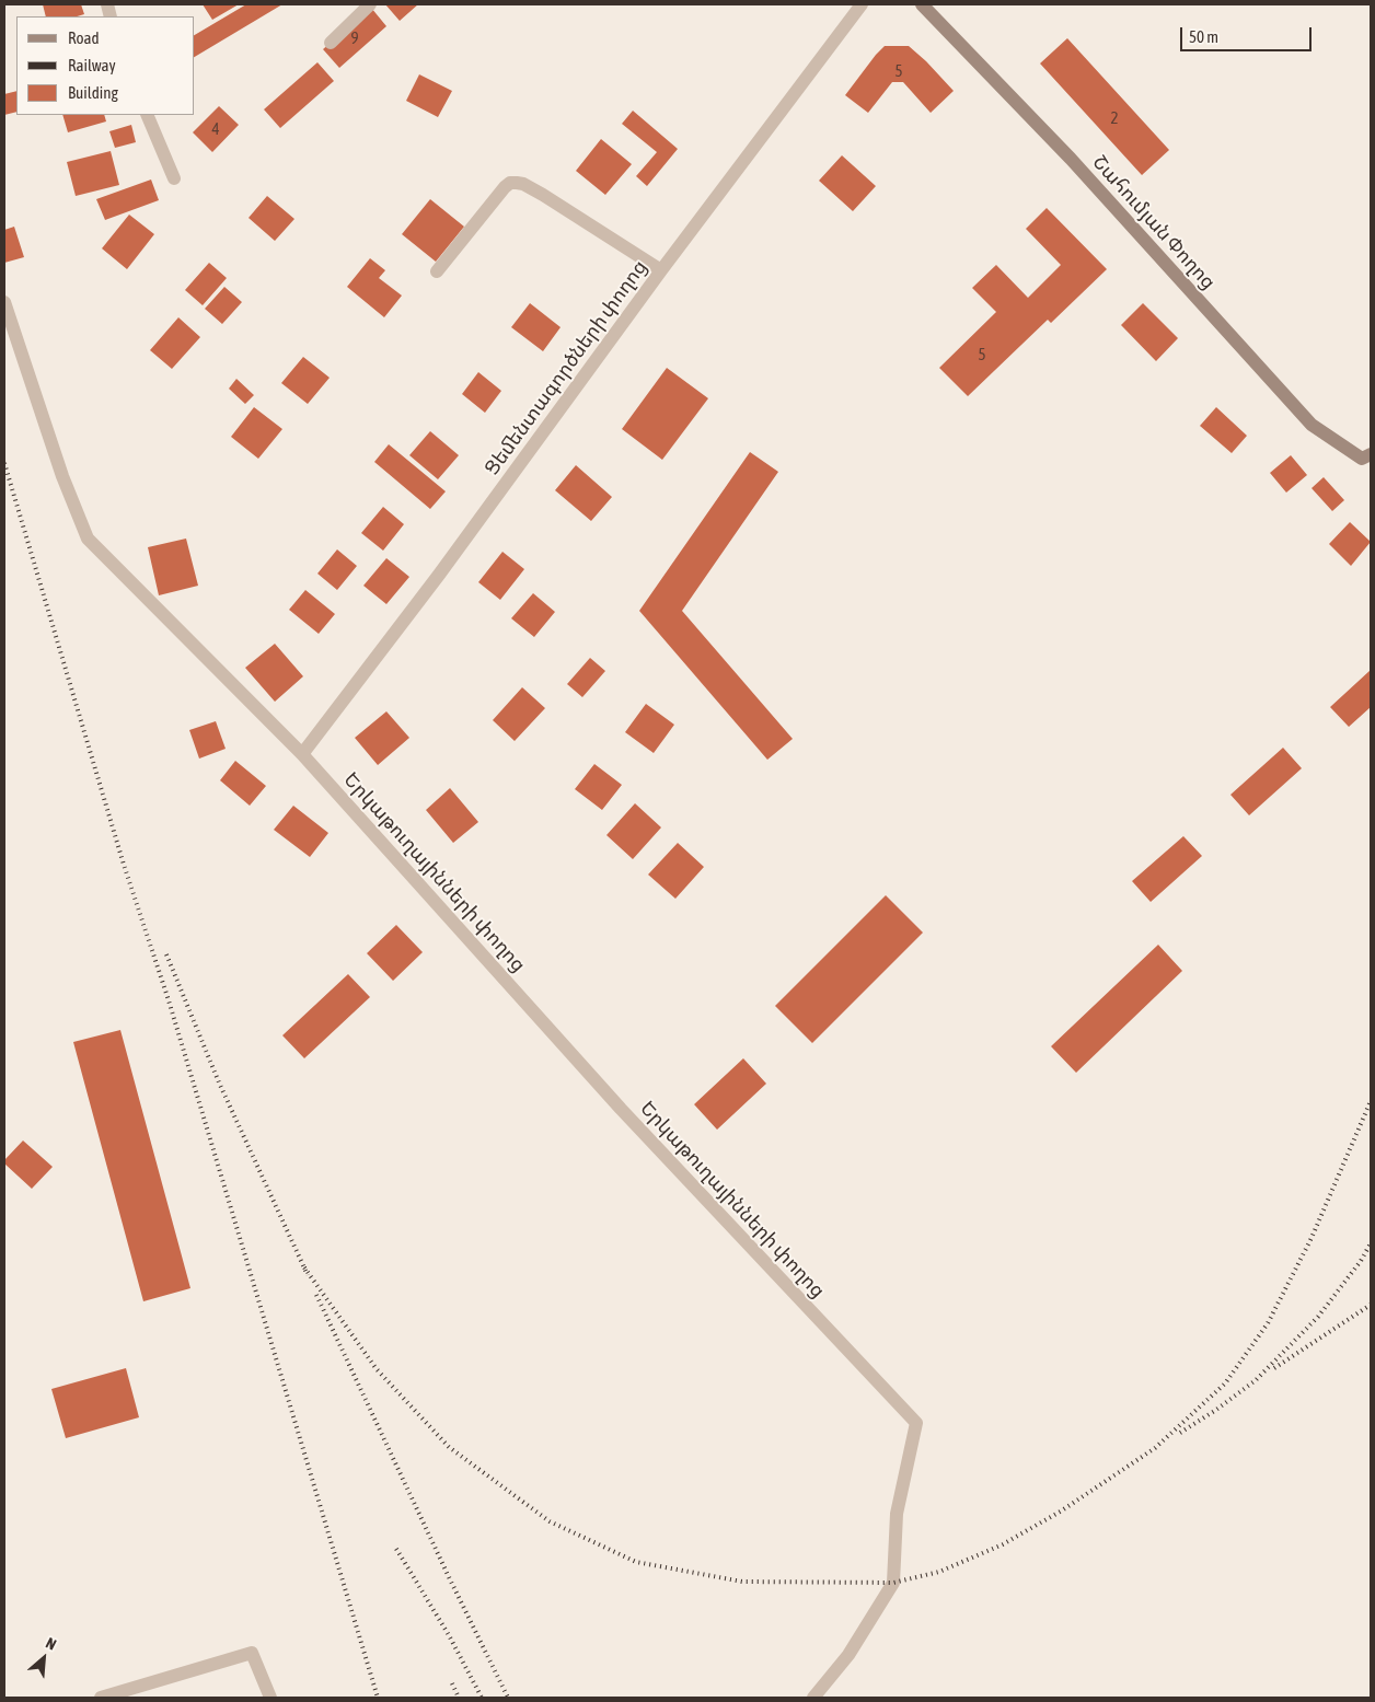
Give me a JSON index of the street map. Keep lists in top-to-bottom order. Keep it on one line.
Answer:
{"streets":{"street":["Շահումյան Փողոց","Ցեմենտագործների փողոց","Երկաթուղայինների փողոց"]},"crossings":[["Ցեմենտագործների փողոց","Երկաթուղայինների փողոց"]],"house_numbers":["9","5","2","4","5"],"legend":["Road","Railway","Building"],"scale_bar":"50 m","north":"top right"}
